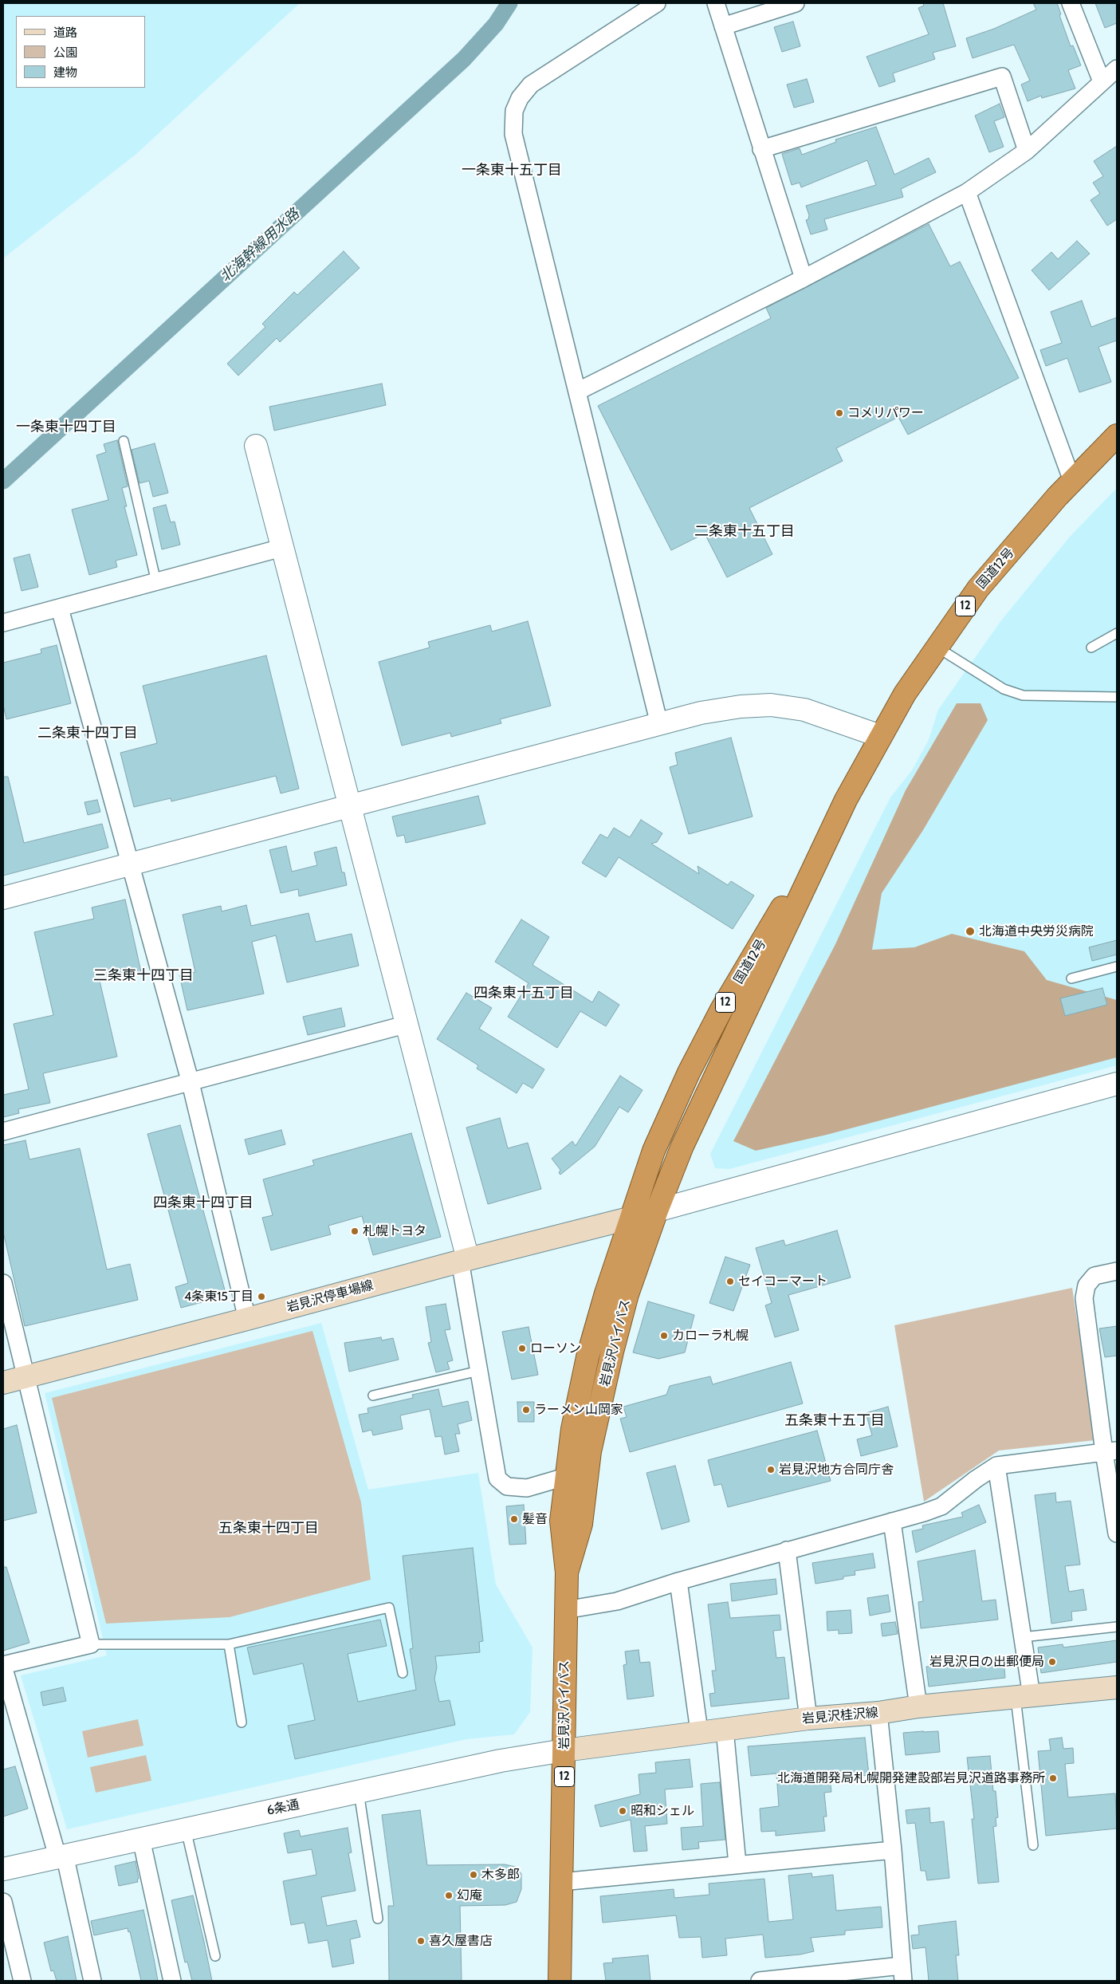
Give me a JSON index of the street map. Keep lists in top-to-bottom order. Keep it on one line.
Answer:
{"streets":{"highway":["国道12号","12","岩見沢バイパス"],"main road":["岩見沢停車場線","岩見沢桂沢線"],"street":["6条通"]},"crossings":[["国道12号","岩見沢停車場線"],["国道12号","岩見沢バイパス"],["岩見沢停車場線","岩見沢バイパス"],["岩見沢バイパス","岩見沢桂沢線"],["岩見沢バイパス","6条通"],["岩見沢桂沢線","6条通"]],"districts":["一条東十五丁目","一条東十四丁目","二条東十五丁目","二条東十四丁目","三条東十四丁目","四条東十五丁目","四条東十四丁目","五条東十五丁目","五条東十四丁目"],"water":["北海幹線用水路"],"places":["コメリパワー","北海道中央労災病院","札幌トヨタ","セイコーマート","4条東15丁目","カローラ札幌","ローソン","ラーメン山岡家","岩見沢地方合同庁舎","髪音","岩見沢日の出郵便局","北海道開発局札幌開発建設部岩見沢道路事務所","昭和シェル","木多郎","幻庵","喜久屋書店"],"legend":["道路","公園","建物"]}
